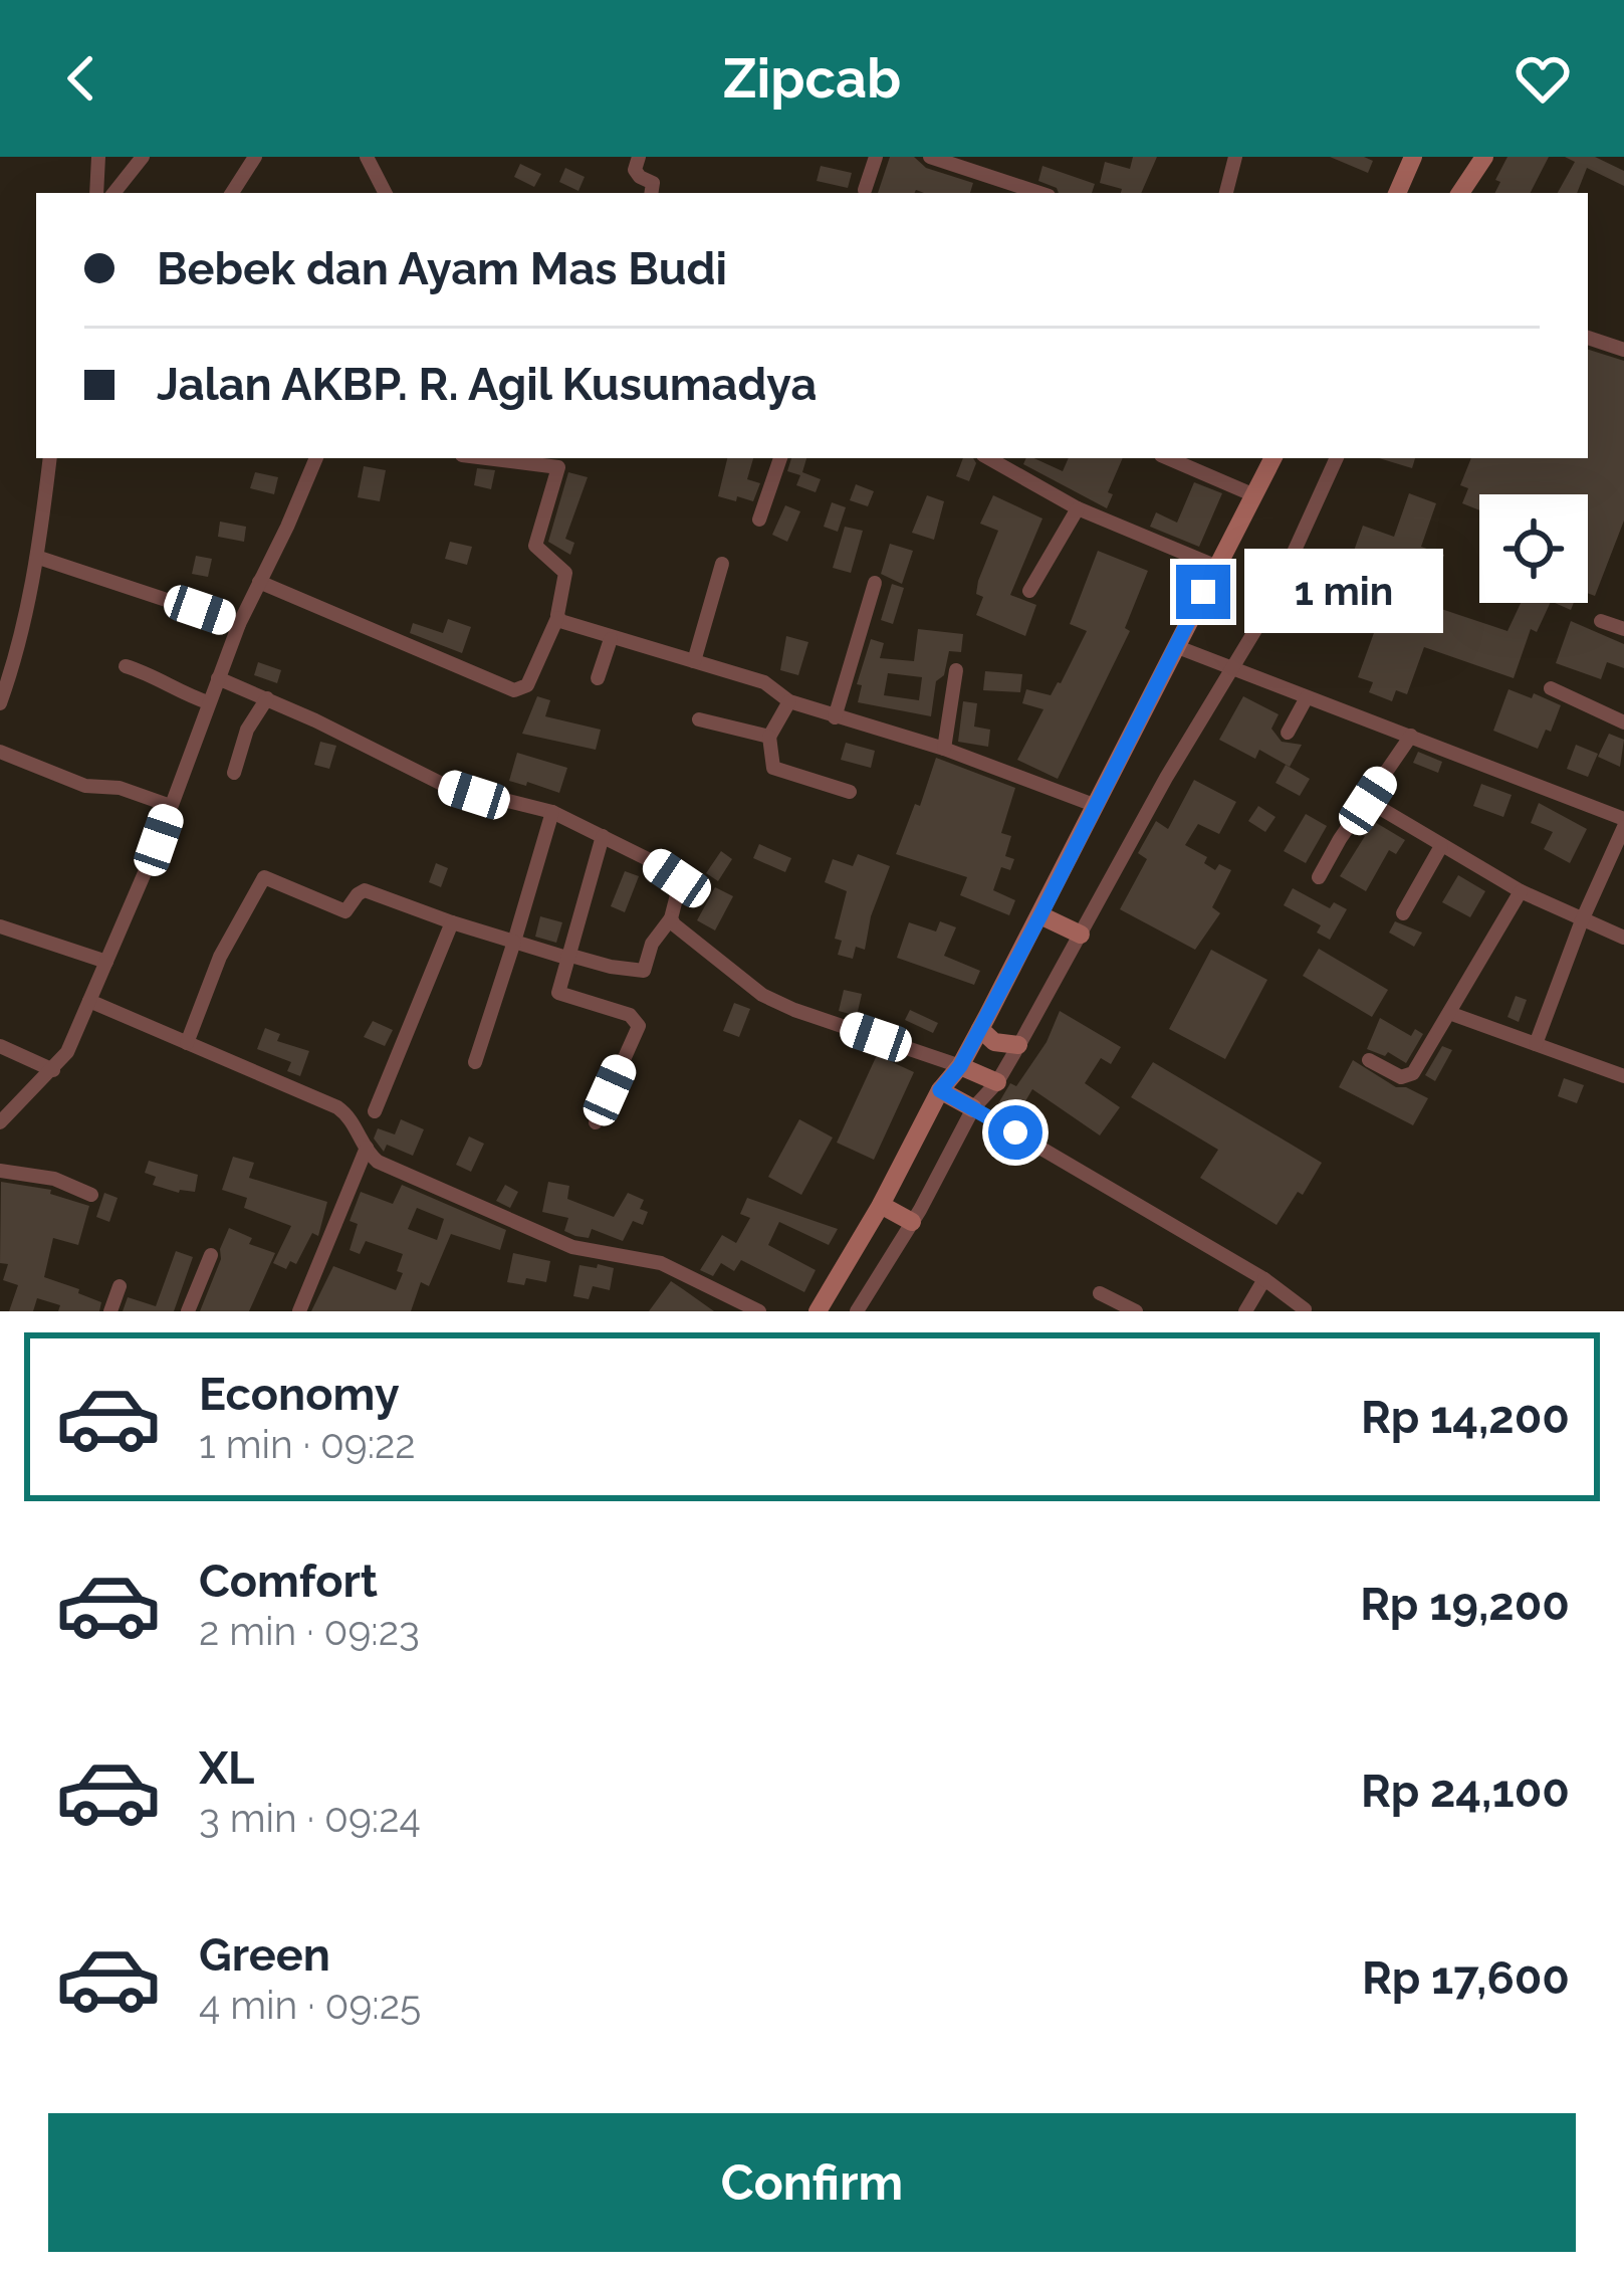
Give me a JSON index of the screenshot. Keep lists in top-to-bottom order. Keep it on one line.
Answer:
{"page":{"header":"Zipcab","banner":["Bebek dan Ayam Mas Budi","Jalan AKBP. R. Agil Kusumadya"],"bubble":"1 min","list":[{"name":"Economy","note":"1 min · 09:22","value":"Rp 14,200"},{"name":"Comfort","note":"2 min · 09:23","value":"Rp 19,200"},{"name":"XL","note":"3 min · 09:24","value":"Rp 24,100"},{"name":"Green","note":"4 min · 09:25","value":"Rp 17,600"}],"buttons":"Confirm"}}
